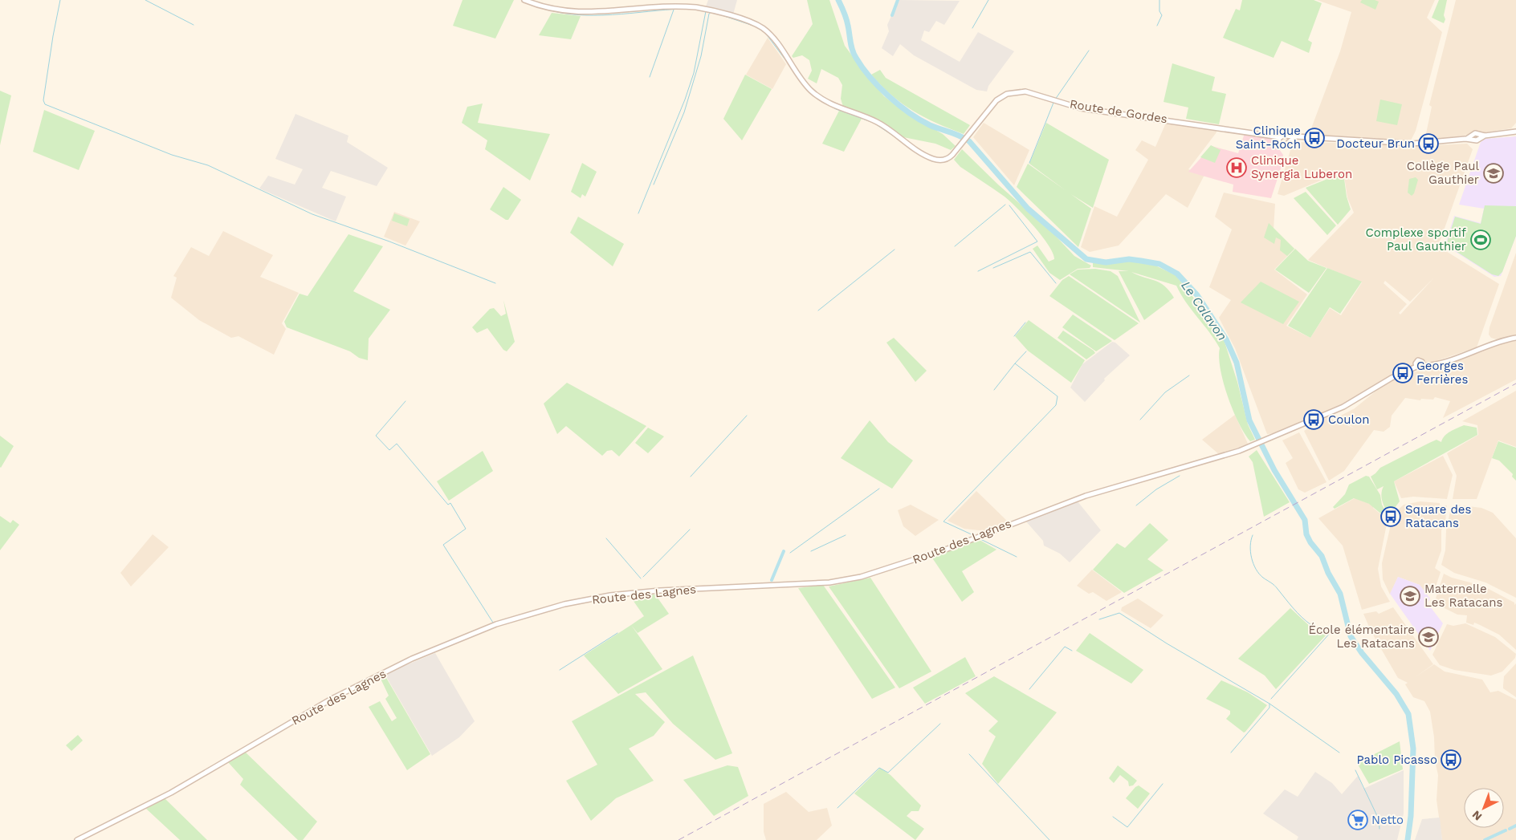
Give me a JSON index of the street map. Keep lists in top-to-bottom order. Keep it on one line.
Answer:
{"streets":{"street":["Route de Gordes","Route des Lagnes"]},"water":["Le Calavon"],"places":{"bus stop":["Clinique Saint-Roch","Docteur Brun","Georges Ferrières","Coulon","Square des Ratacans","Pablo Picasso"],"hospital":["Clinique Synergia Luberon"],"school or university":["Collège Paul Gauthier","Maternelle Les Ratacans","École élémentaire Les Ratacans"],"sports":["Complexe sportif Paul Gauthier"],"supermarket":["Netto"]},"north":"bottom left"}
